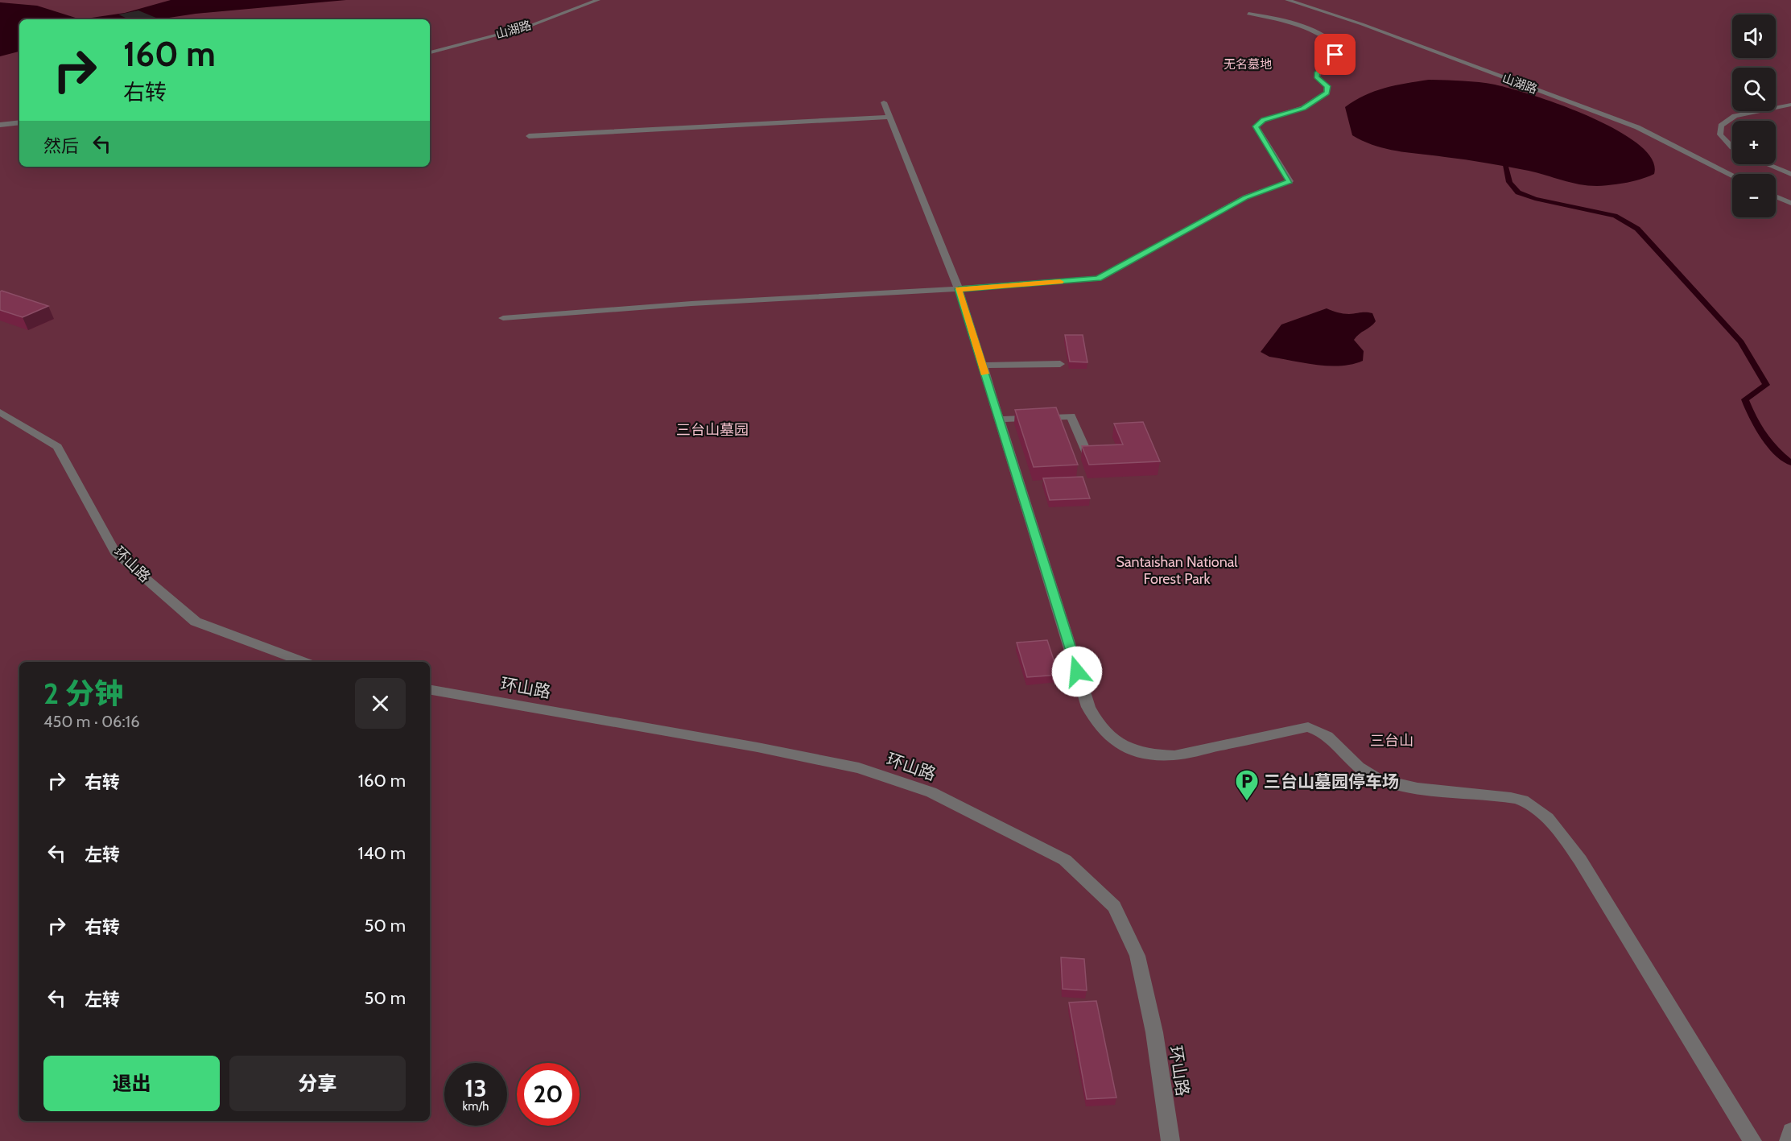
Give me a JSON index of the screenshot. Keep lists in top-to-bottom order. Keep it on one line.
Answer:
{"streets":{"street":["山湖路","环山路"]},"parks":["无名墓地","三台山墓园","Santaishan National Forest Park","三台山"],"places":{"parking":["三台山墓园停车场"]},"page":{"map_buttons":["+","−"],"turn":["160 m","右转"],"then":"然后","heading":["2 分钟","450 m · 06:16"],"list":[{"name":"右转","value":"160 m"},{"name":"左转","value":"140 m"},{"name":"右转","value":"50 m"},{"name":"左转","value":"50 m"}],"buttons":["退出","分享"],"speed":"13 km/h","limit":"20"}}
